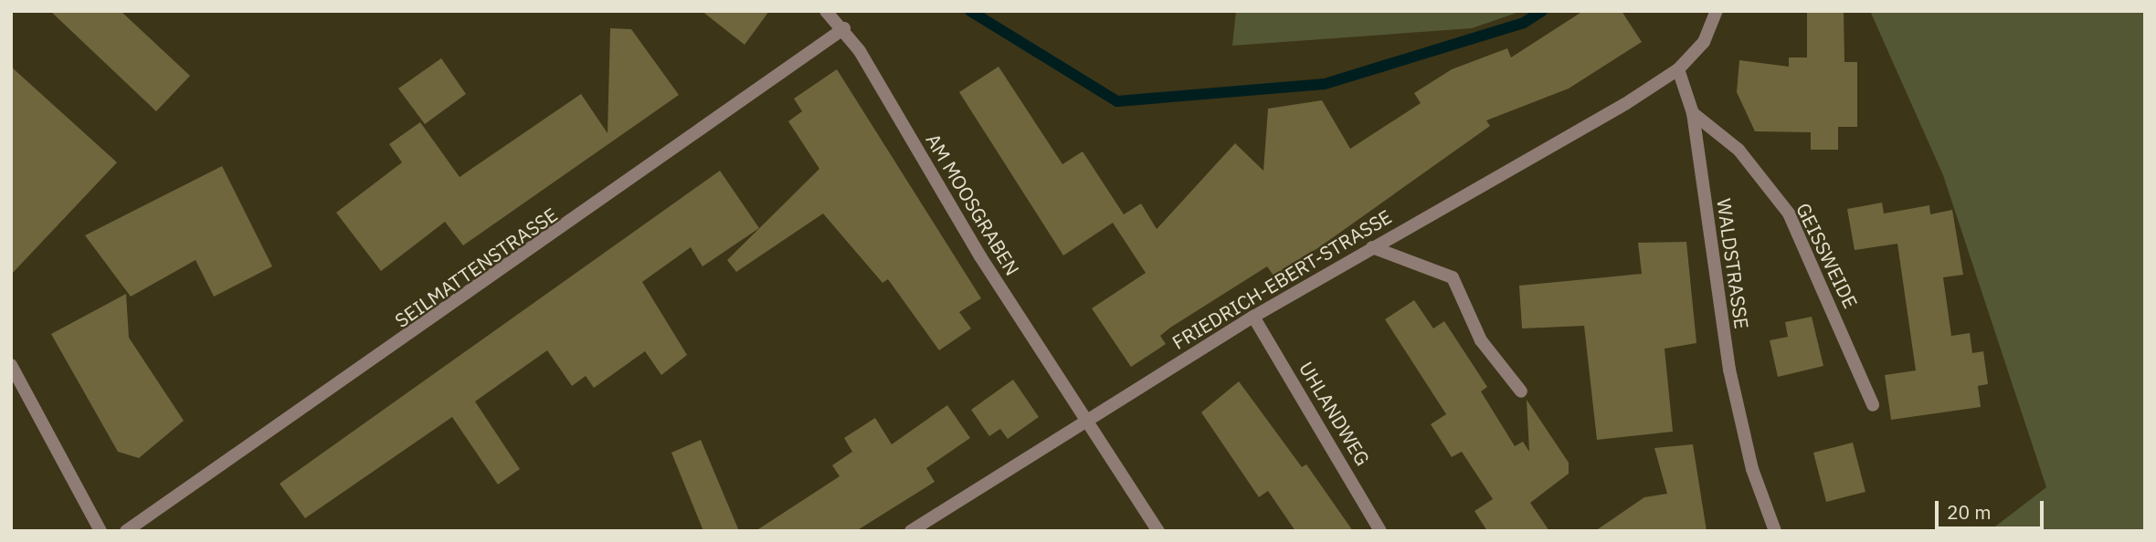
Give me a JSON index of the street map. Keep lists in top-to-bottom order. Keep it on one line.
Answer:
{"streets":{"street":["AM MOOSGRABEN","GEISSWEIDE","WALDSTRASSE","SEILMATTENSTRASSE","FRIEDRICH-EBERT-STRASSE","UHLANDWEG"]},"crossings":[["AM MOOSGRABEN","SEILMATTENSTRASSE"],["AM MOOSGRABEN","FRIEDRICH-EBERT-STRASSE"],["GEISSWEIDE","WALDSTRASSE"],["WALDSTRASSE","FRIEDRICH-EBERT-STRASSE"],["FRIEDRICH-EBERT-STRASSE","UHLANDWEG"]],"scale_bar":"20 m"}
